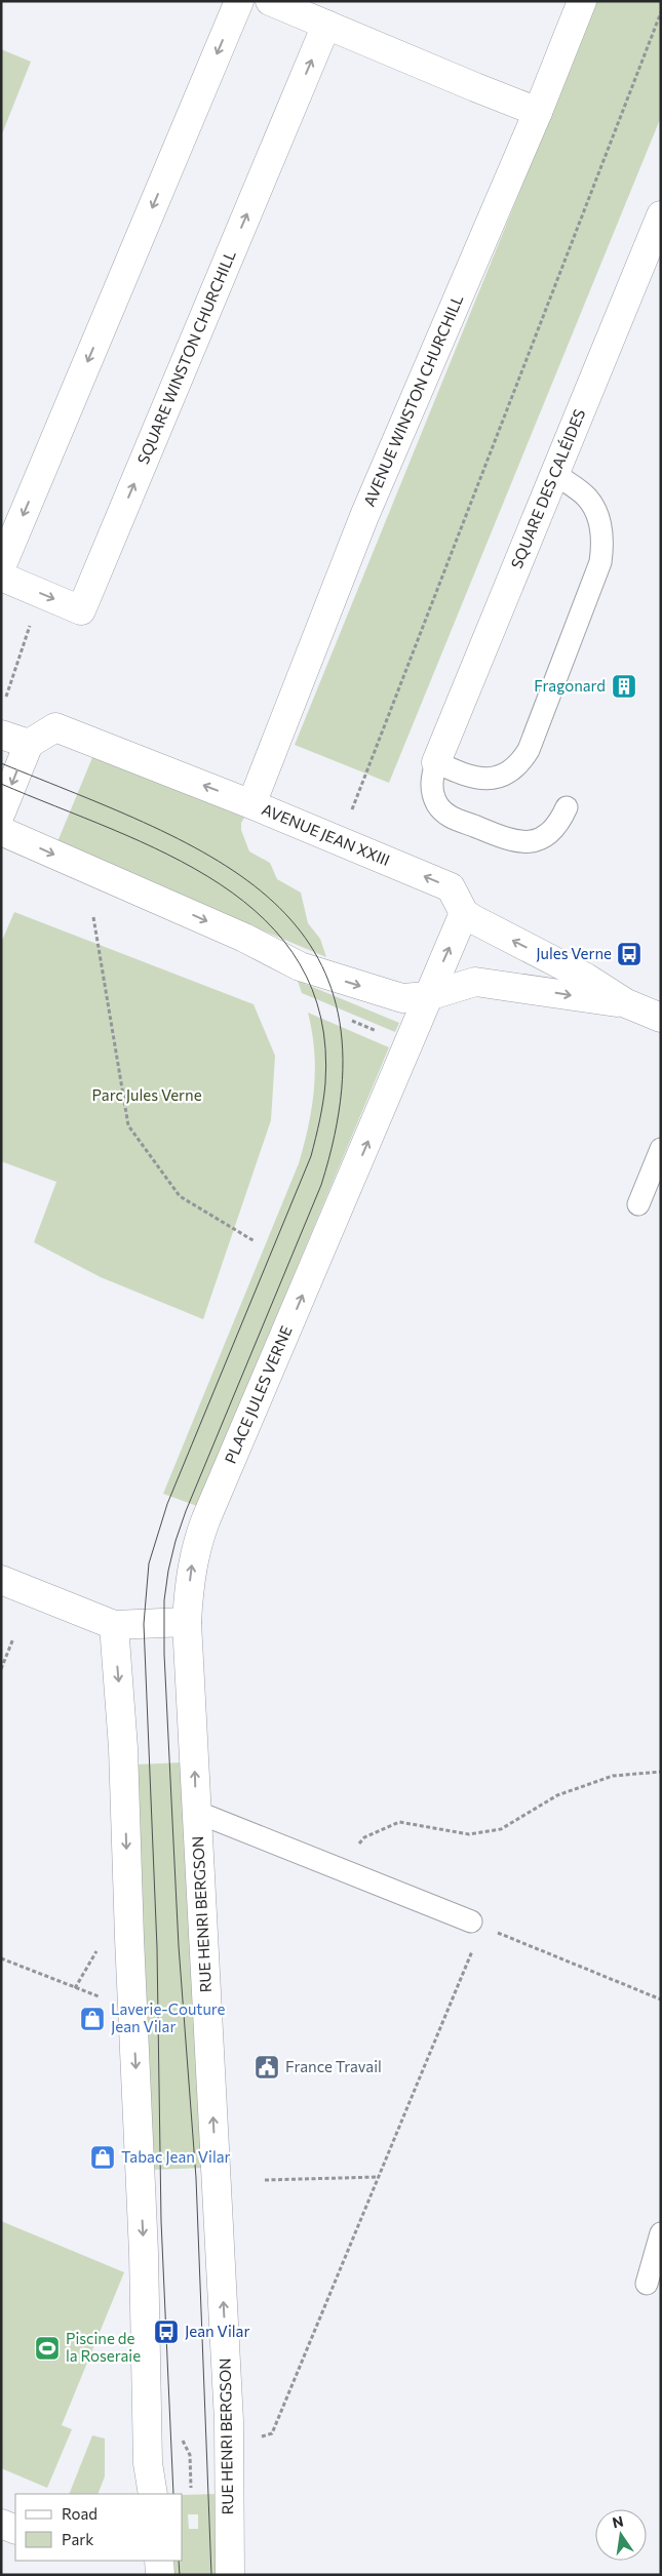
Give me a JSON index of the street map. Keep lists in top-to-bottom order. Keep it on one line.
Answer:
{"streets":{"street":["SQUARE WINSTON CHURCHILL","AVENUE WINSTON CHURCHILL","SQUARE DES CALÉIDES","AVENUE JEAN XXIII","PLACE JULES VERNE","RUE HENRI BERGSON"]},"crossings":[["AVENUE WINSTON CHURCHILL","AVENUE JEAN XXIII"],["AVENUE JEAN XXIII","PLACE JULES VERNE"],["PLACE JULES VERNE","RUE HENRI BERGSON"]],"one_way":["PLACE JULES VERNE"],"parks":["Parc Jules Verne"],"places":{"building":["Fragonard"],"bus stop":["Jules Verne","Jean Vilar"],"shop":["Laverie-Couture Jean Vilar","Tabac Jean Vilar"],"public building":["France Travail"],"sports":["Piscine de la Roseraie"]},"legend":["Road","Park"],"north":"top"}
